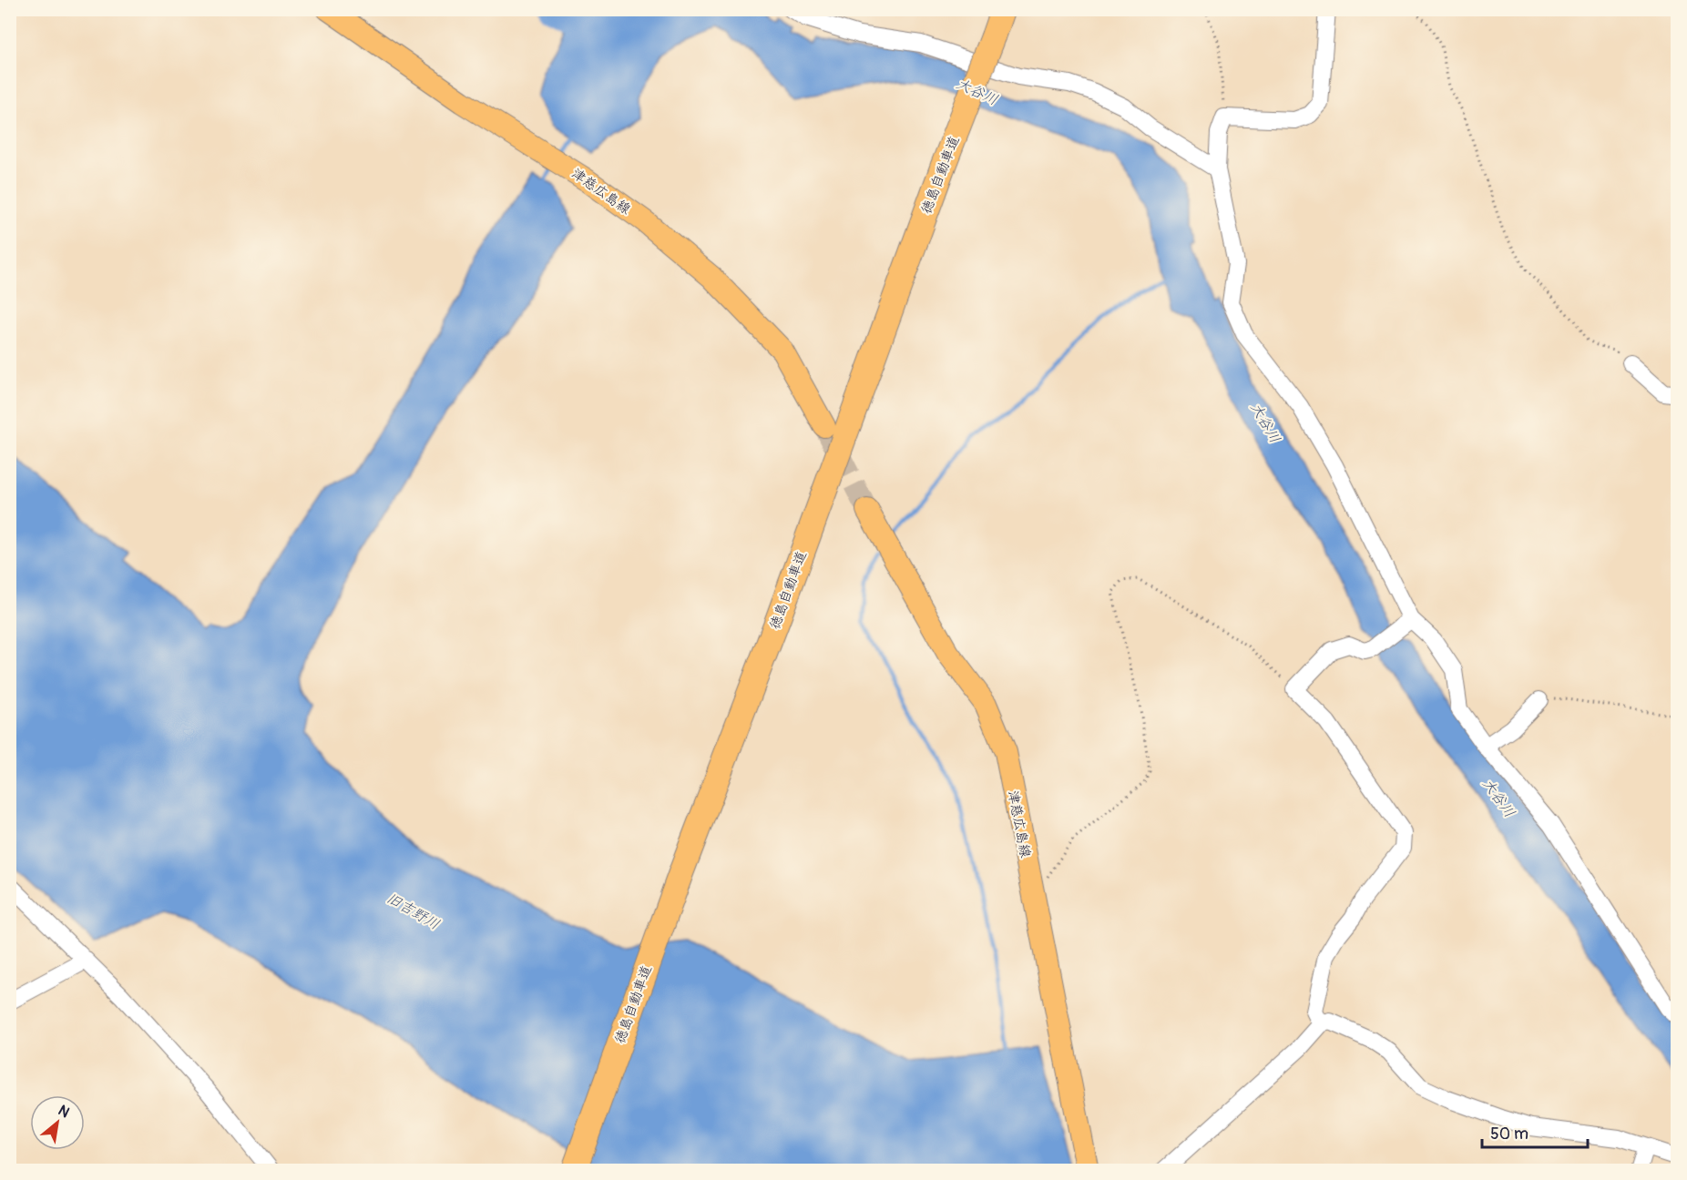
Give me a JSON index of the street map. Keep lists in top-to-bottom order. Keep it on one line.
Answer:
{"streets":{"highway":["徳島自動車道"],"main road":["津慈広島線"]},"water":["大谷川","旧吉野川"],"scale_bar":"50 m","north":"top right"}
